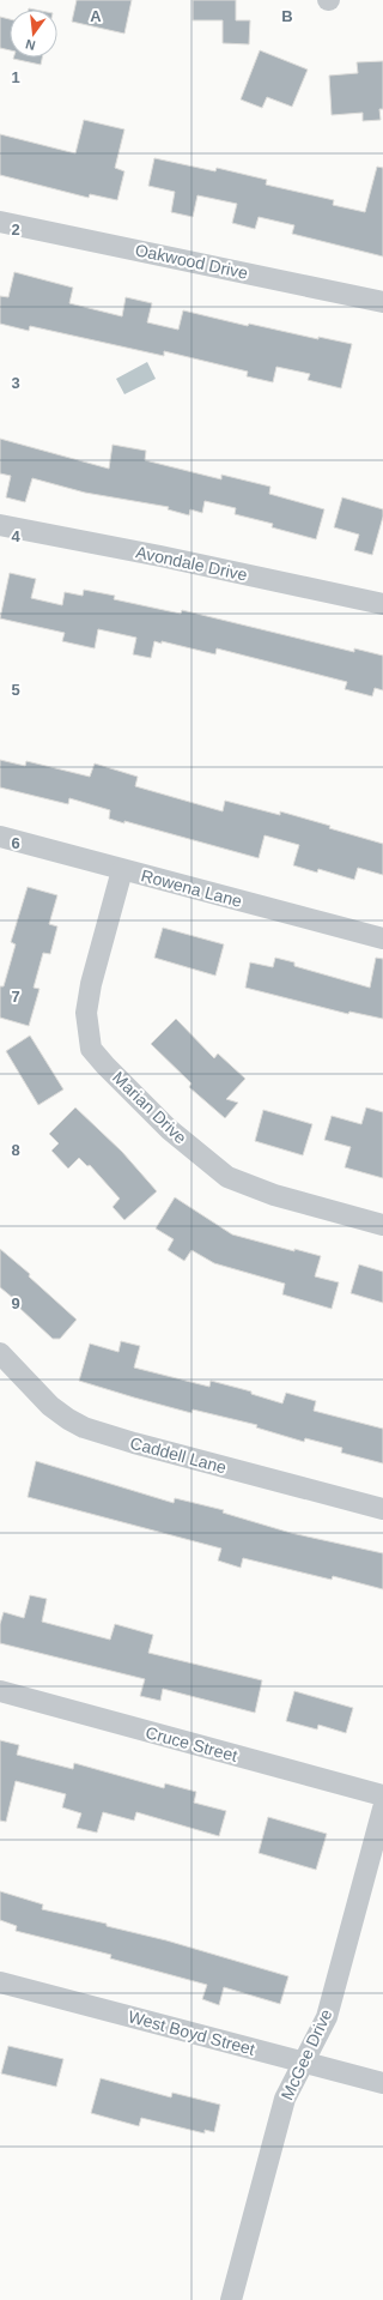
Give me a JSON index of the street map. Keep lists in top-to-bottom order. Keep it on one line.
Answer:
{"streets":{"street":["Oakwood Drive","Avondale Drive","Rowena Lane","Marian Drive","Caddell Lane","Cruce Street","West Boyd Street","McGee Drive"]},"crossings":[["Rowena Lane","Marian Drive"],["West Boyd Street","McGee Drive"]],"north":"bottom","grid":{"columns":["A","B"],"rows":["1","2","3","4","5","6","7","8","9"]}}
